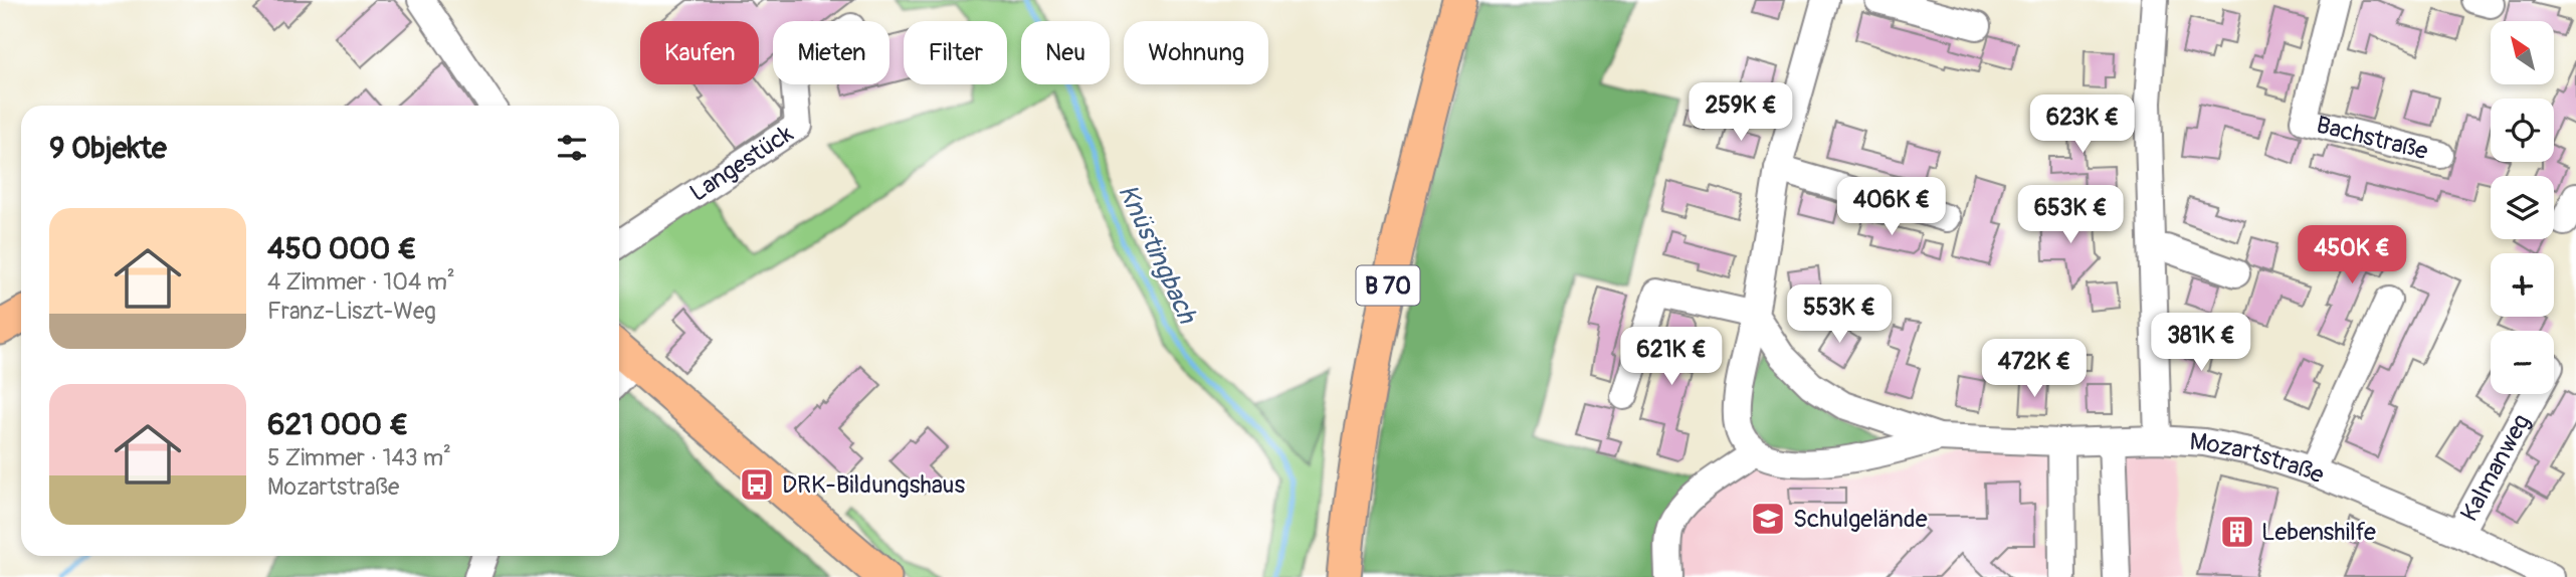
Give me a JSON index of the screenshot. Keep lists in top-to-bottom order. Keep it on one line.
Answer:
{"streets":{"main road":["B 70"],"street":["Bachstraße","Langestück","Mozartstraße","Kalmanweg"]},"crossings":[["Mozartstraße","Kalmanweg"]],"water":["Knüstingbach"],"places":{"bus stop":["DRK-Bildungshaus"],"school or university":["Schulgelände"],"building":["Lebenshilfe"]},"north":"top left","page":{"map_buttons":["+","−"],"chip":["Kaufen","Mieten","Filter","Neu","Wohnung"],"price":["259K €","623K €","406K €","653K €","450K €","553K €","381K €","621K €","472K €"],"heading":"9 Objekte","list":[{"name":"450 000 €","note":"4 Zimmer · 104 m² · Franz-Liszt-Weg"},{"name":"621 000 €","note":"5 Zimmer · 143 m² · Mozartstraße"}]}}
